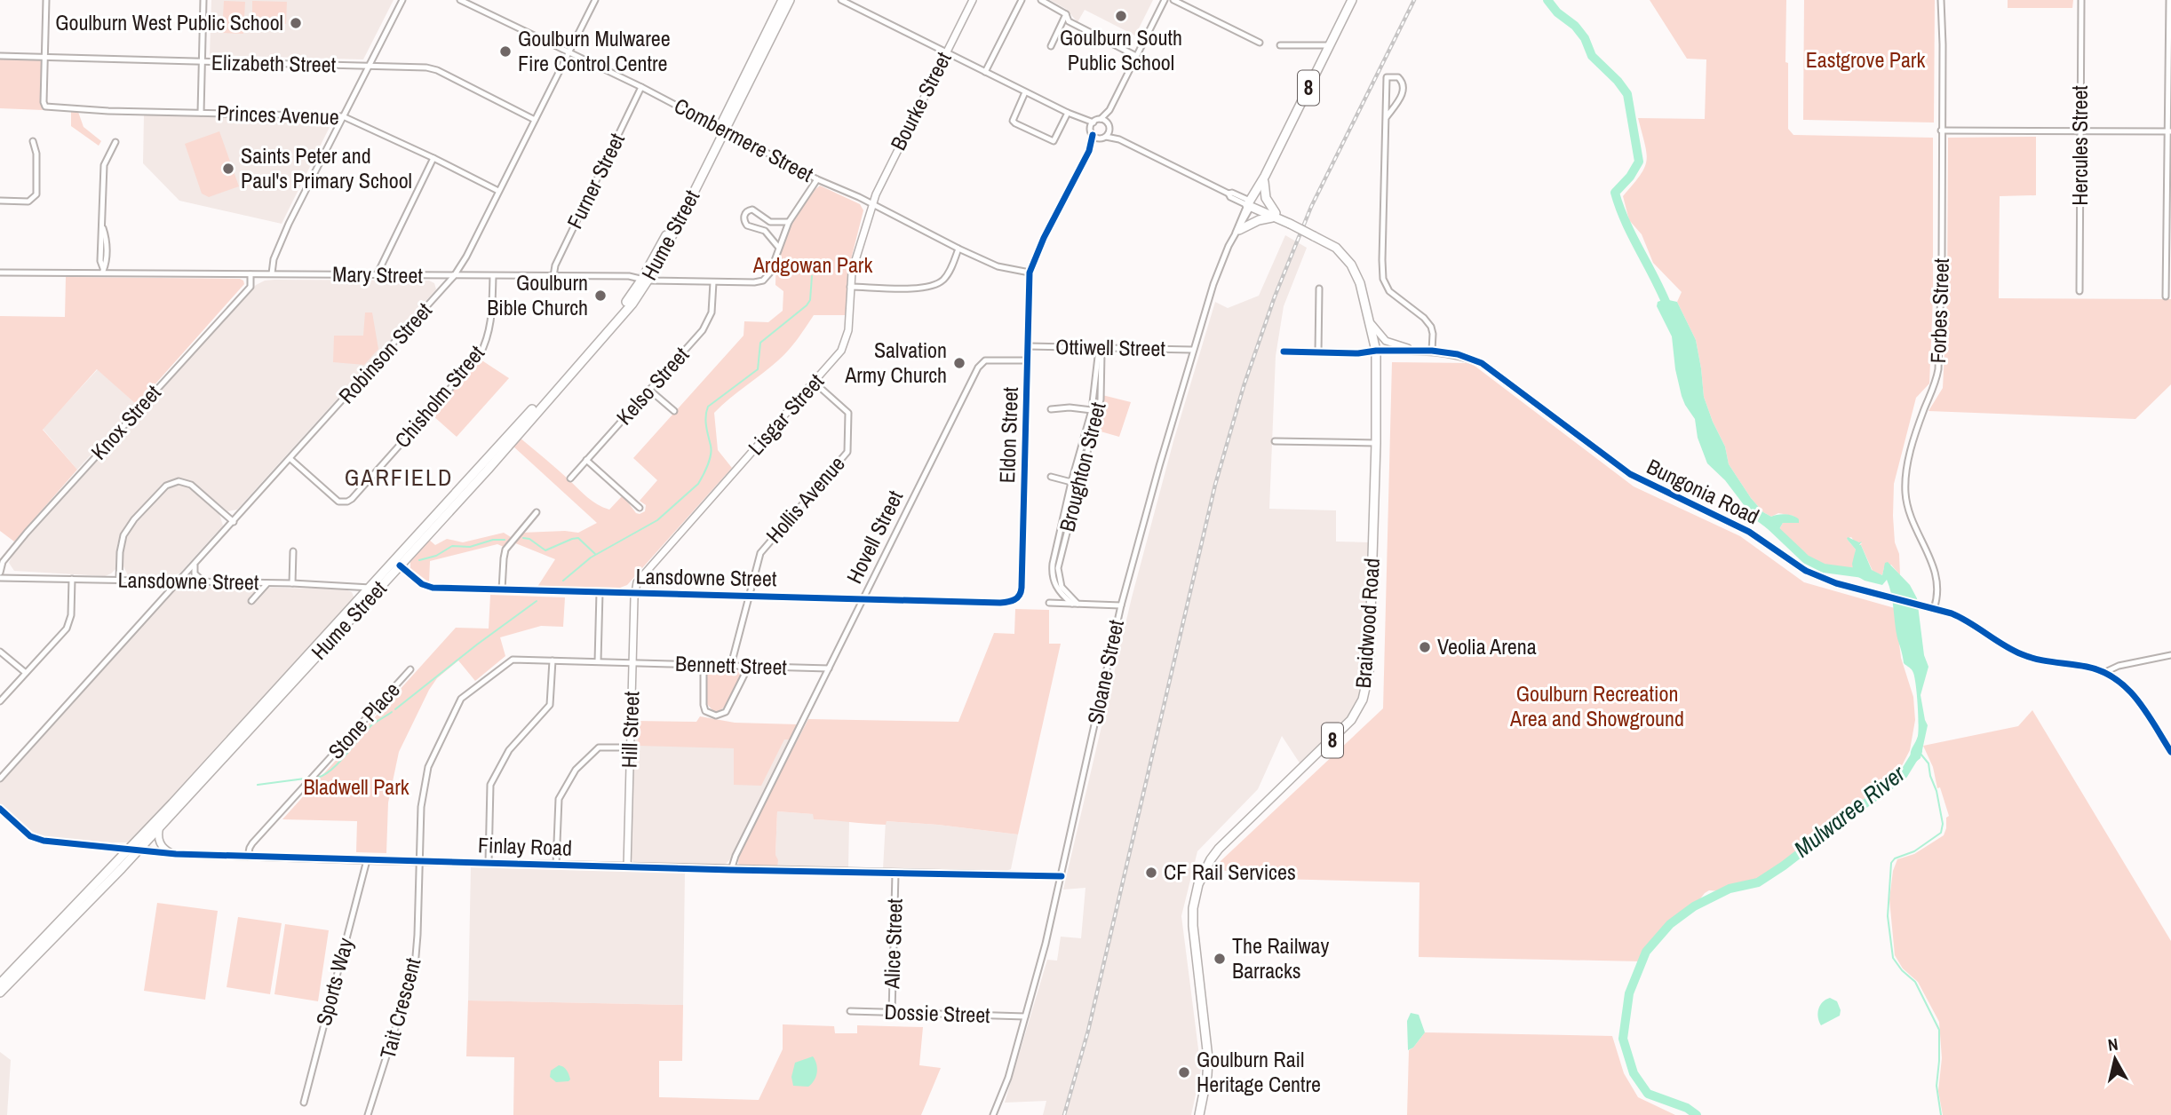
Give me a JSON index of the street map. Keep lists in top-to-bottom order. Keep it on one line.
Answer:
{"streets":{"main road":["8","Hume Street","Braidwood Road","Sloane Street"],"street":["Elizabeth Street","Bourke Street","Princes Avenue","Combermere Street","Hercules Street","Furner Street","Mary Street","Forbes Street","Ottiwell Street","Robinson Street","Kelso Street","Chisholm Street","Lisgar Street","Knox Street","Eldon Street","Broughton Street","Bungonia Road","Hollis Avenue","Hovell Street","Lansdowne Street","Bennett Street","Stone Place","Hill Street","Finlay Road","Alice Street","Sports Way","Tait Crescent","Dossie Street"]},"crossings":[["Elizabeth Street","Princes Avenue"],["Elizabeth Street","Robinson Street"],["Bourke Street","Combermere Street"],["Bourke Street","Lisgar Street"],["Princes Avenue","Robinson Street"],["Combermere Street","Furner Street"],["Combermere Street","Hume Street"],["Combermere Street","Robinson Street"],["Combermere Street","Lisgar Street"],["Combermere Street","Eldon Street"],["Furner Street","Mary Street"],["Hume Street","Mary Street"],["Hume Street","Lansdowne Street"],["Hume Street","Finlay Road"],["Mary Street","Robinson Street"],["Mary Street","Kelso Street"],["Mary Street","Chisholm Street"],["Mary Street","Knox Street"],["Forbes Street","Bungonia Road"],["Ottiwell Street","Eldon Street"],["Ottiwell Street","Broughton Street"],["Ottiwell Street","Sloane Street"],["Robinson Street","Chisholm Street"],["Robinson Street","Lansdowne Street"],["Lisgar Street","Hollis Avenue"],["Lisgar Street","Lansdowne Street"],["Lisgar Street","Hill Street"],["Eldon Street","Hovell Street"],["Eldon Street","Lansdowne Street"],["Bungonia Road","Braidwood Road"],["Hollis Avenue","Lansdowne Street"],["Hollis Avenue","Bennett Street"],["Hovell Street","Lansdowne Street"],["Hovell Street","Bennett Street"],["Hovell Street","Finlay Road"],["Lansdowne Street","Hill Street"],["Braidwood Road","Sloane Street"],["Bennett Street","Hill Street"],["Bennett Street","Tait Crescent"],["Sloane Street","Finlay Road"],["Sloane Street","Dossie Street"],["Stone Place","Finlay Road"],["Hill Street","Finlay Road"],["Finlay Road","Alice Street"],["Finlay Road","Sports Way"],["Finlay Road","Tait Crescent"],["Alice Street","Dossie Street"]],"districts":["GARFIELD"],"water":["Mulwaree River"],"parks":["Eastgrove Park","Ardgowan Park","Goulburn Recreation Area and Showground","Bladwell Park"],"places":["Goulburn South Public School","Goulburn West Public School","Goulburn Mulwaree Fire Control Centre","Saints Peter and Paul's Primary School","Goulburn Bible Church","Salvation Army Church","Veolia Arena","CF Rail Services","The Railway Barracks","Goulburn Rail Heritage Centre"],"north":"top"}
